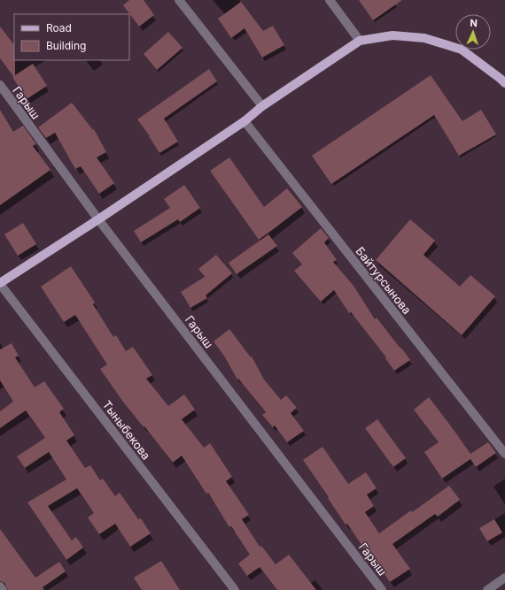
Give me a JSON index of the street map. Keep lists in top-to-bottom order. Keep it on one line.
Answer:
{"streets":{"street":["Гарыш","Байтурсынова","Тыныбекова"]},"legend":["Road","Building"],"north":"top"}
